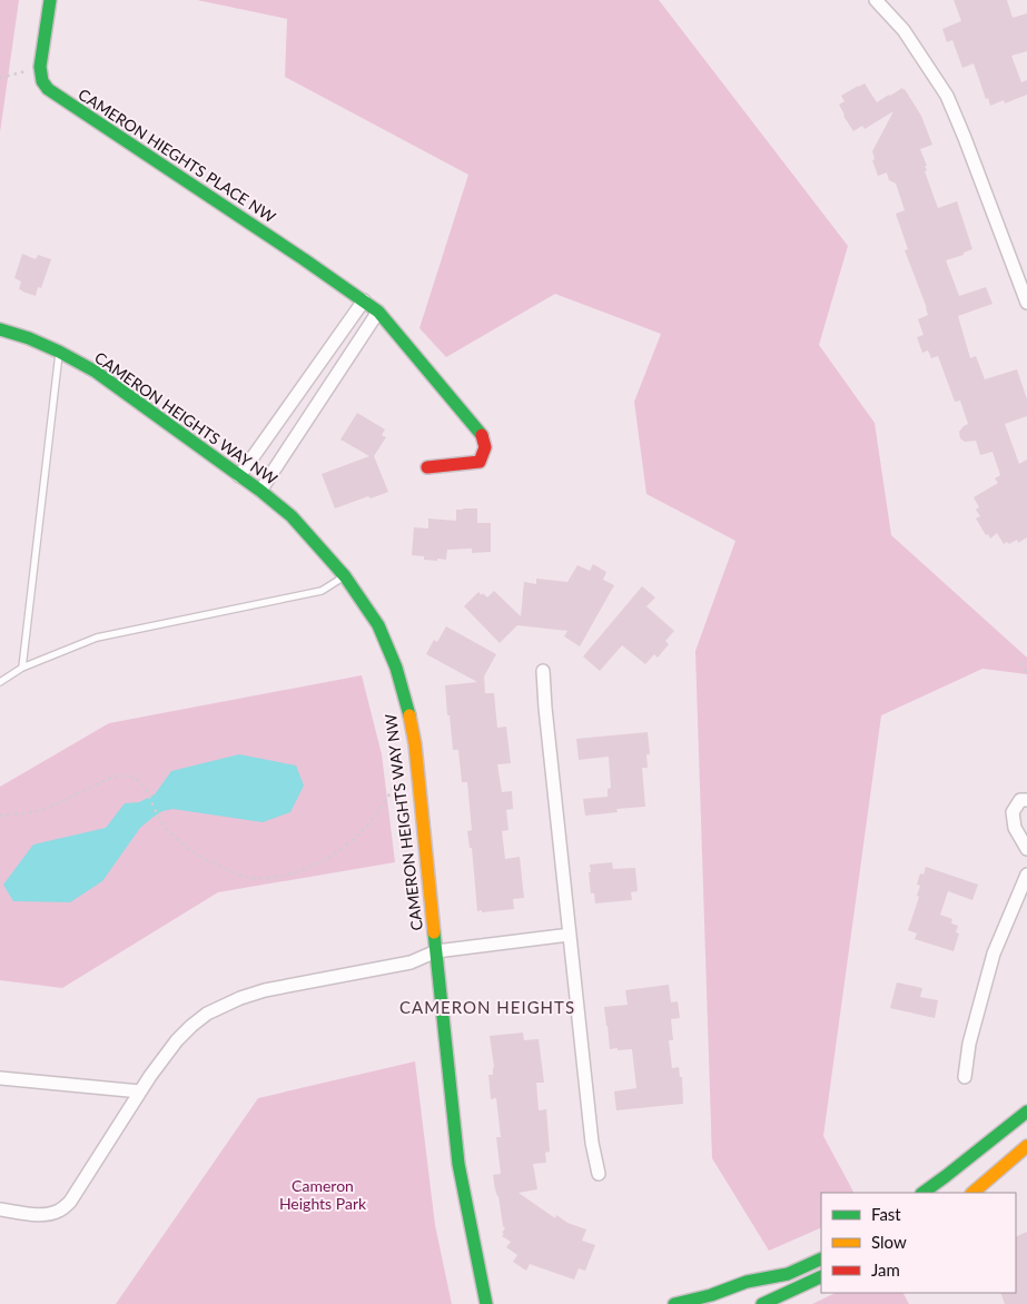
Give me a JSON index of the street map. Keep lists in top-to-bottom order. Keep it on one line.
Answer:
{"streets":{"street":["CAMERON HIEGHTS PLACE NW","CAMERON HEIGHTS WAY NW"]},"districts":["CAMERON HEIGHTS"],"parks":["Cameron Heights Park"],"legend":["Fast","Slow","Jam"]}
